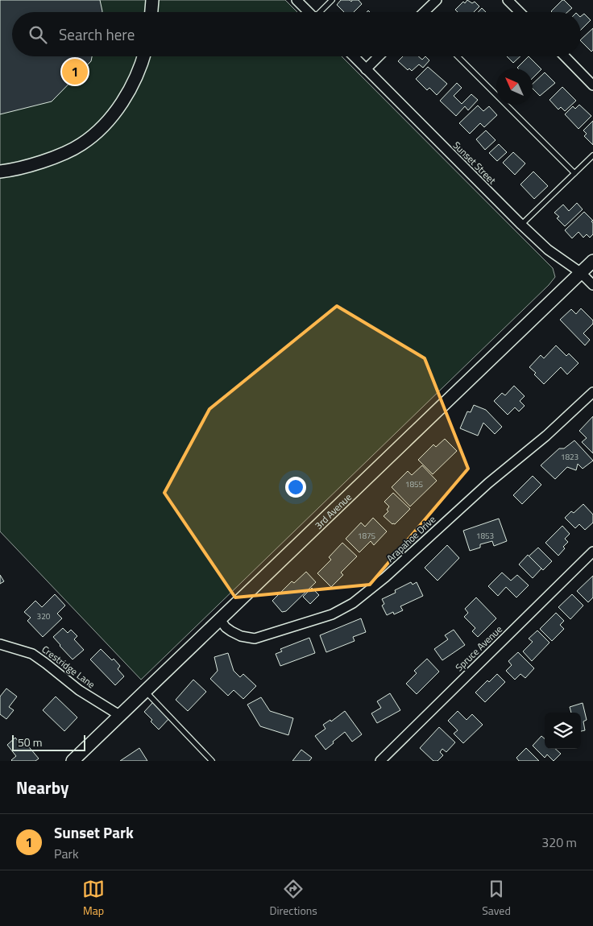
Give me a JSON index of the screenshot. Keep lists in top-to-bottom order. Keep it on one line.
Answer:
{"streets":{"street":["Sunset Street","3rd Avenue","Arapahoe Drive","Spruce Avenue","Crestridge Lane"]},"crossings":[["Sunset Street","3rd Avenue"],["3rd Avenue","Arapahoe Drive"],["3rd Avenue","Crestridge Lane"]],"house_numbers":["1823","1855","1875","1853","320"],"scale_bar":"50 m","north":"top left","page":{"search":"Search here","pins":"1","scale":"50 m","heading":"Nearby","list":[{"mark":"1","name":"Sunset Park","note":"Park","value":"320 m"}],"nav":["Map","Directions","Saved"]}}
